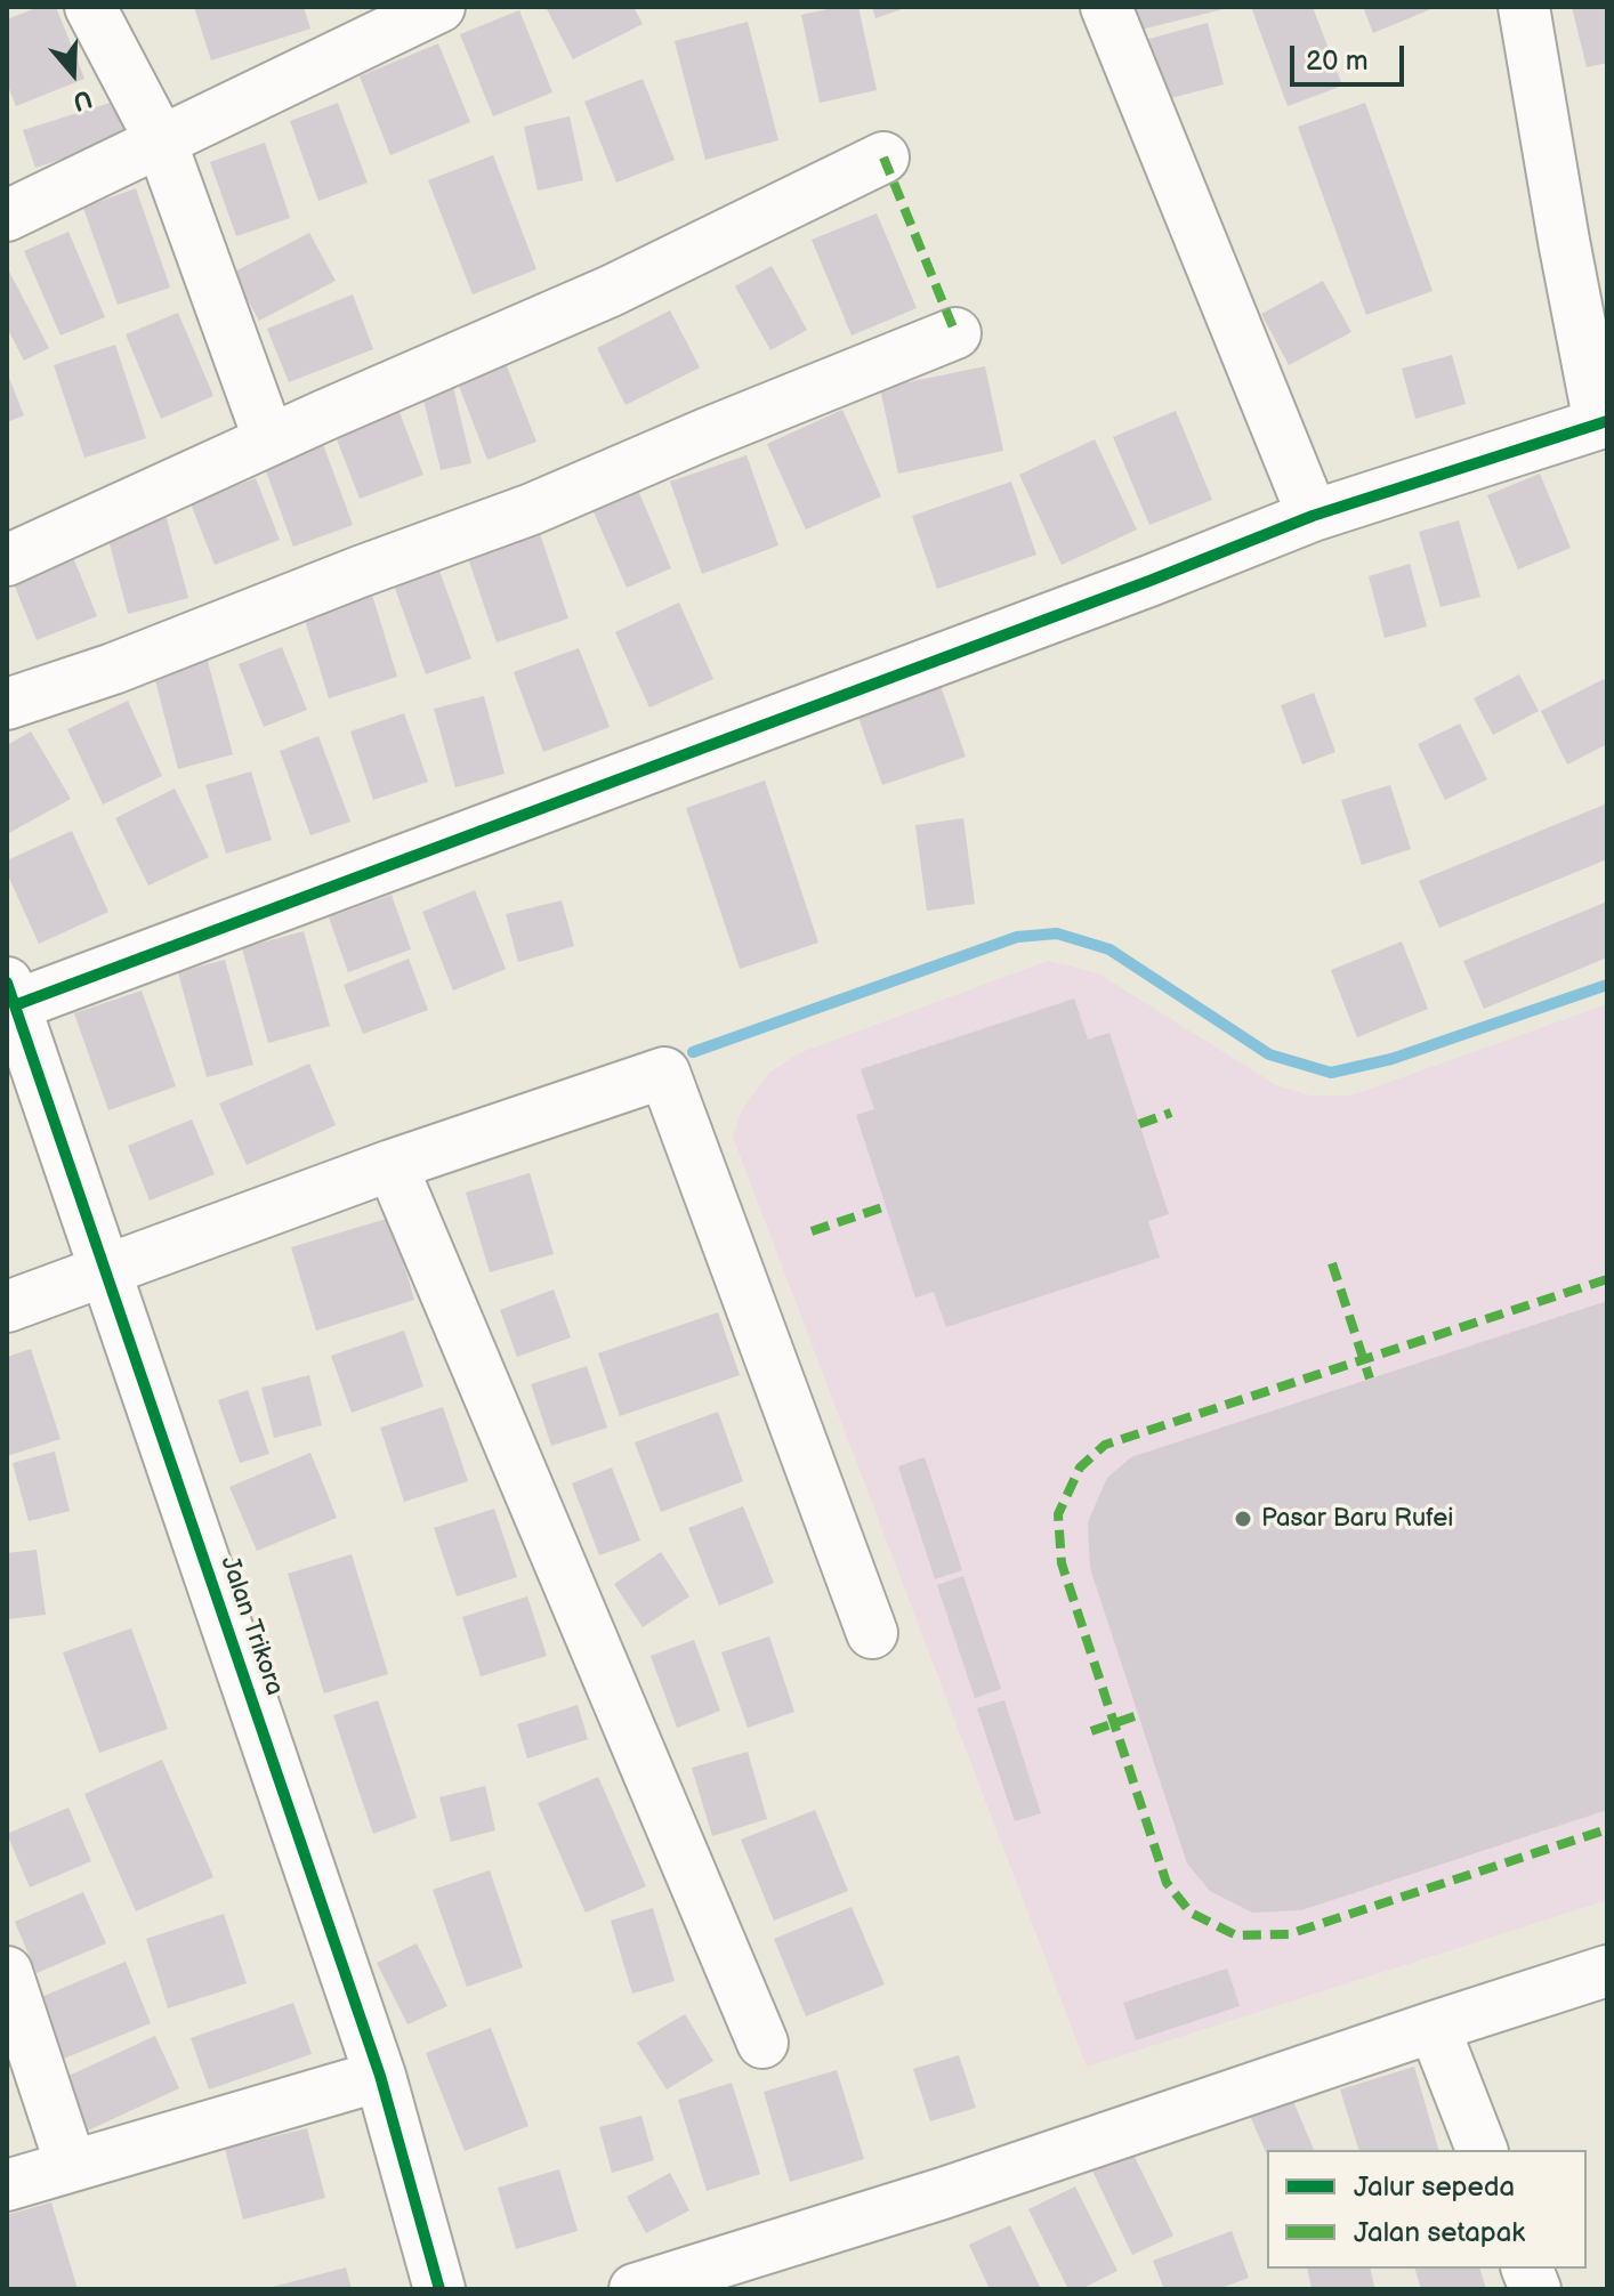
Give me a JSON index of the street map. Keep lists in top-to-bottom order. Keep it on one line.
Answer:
{"streets":{"street":["Jalan Trikora"]},"places":["Pasar Baru Rufei"],"legend":["Jalur sepeda","Jalan setapak"],"scale_bar":"20 m","north":"bottom"}
